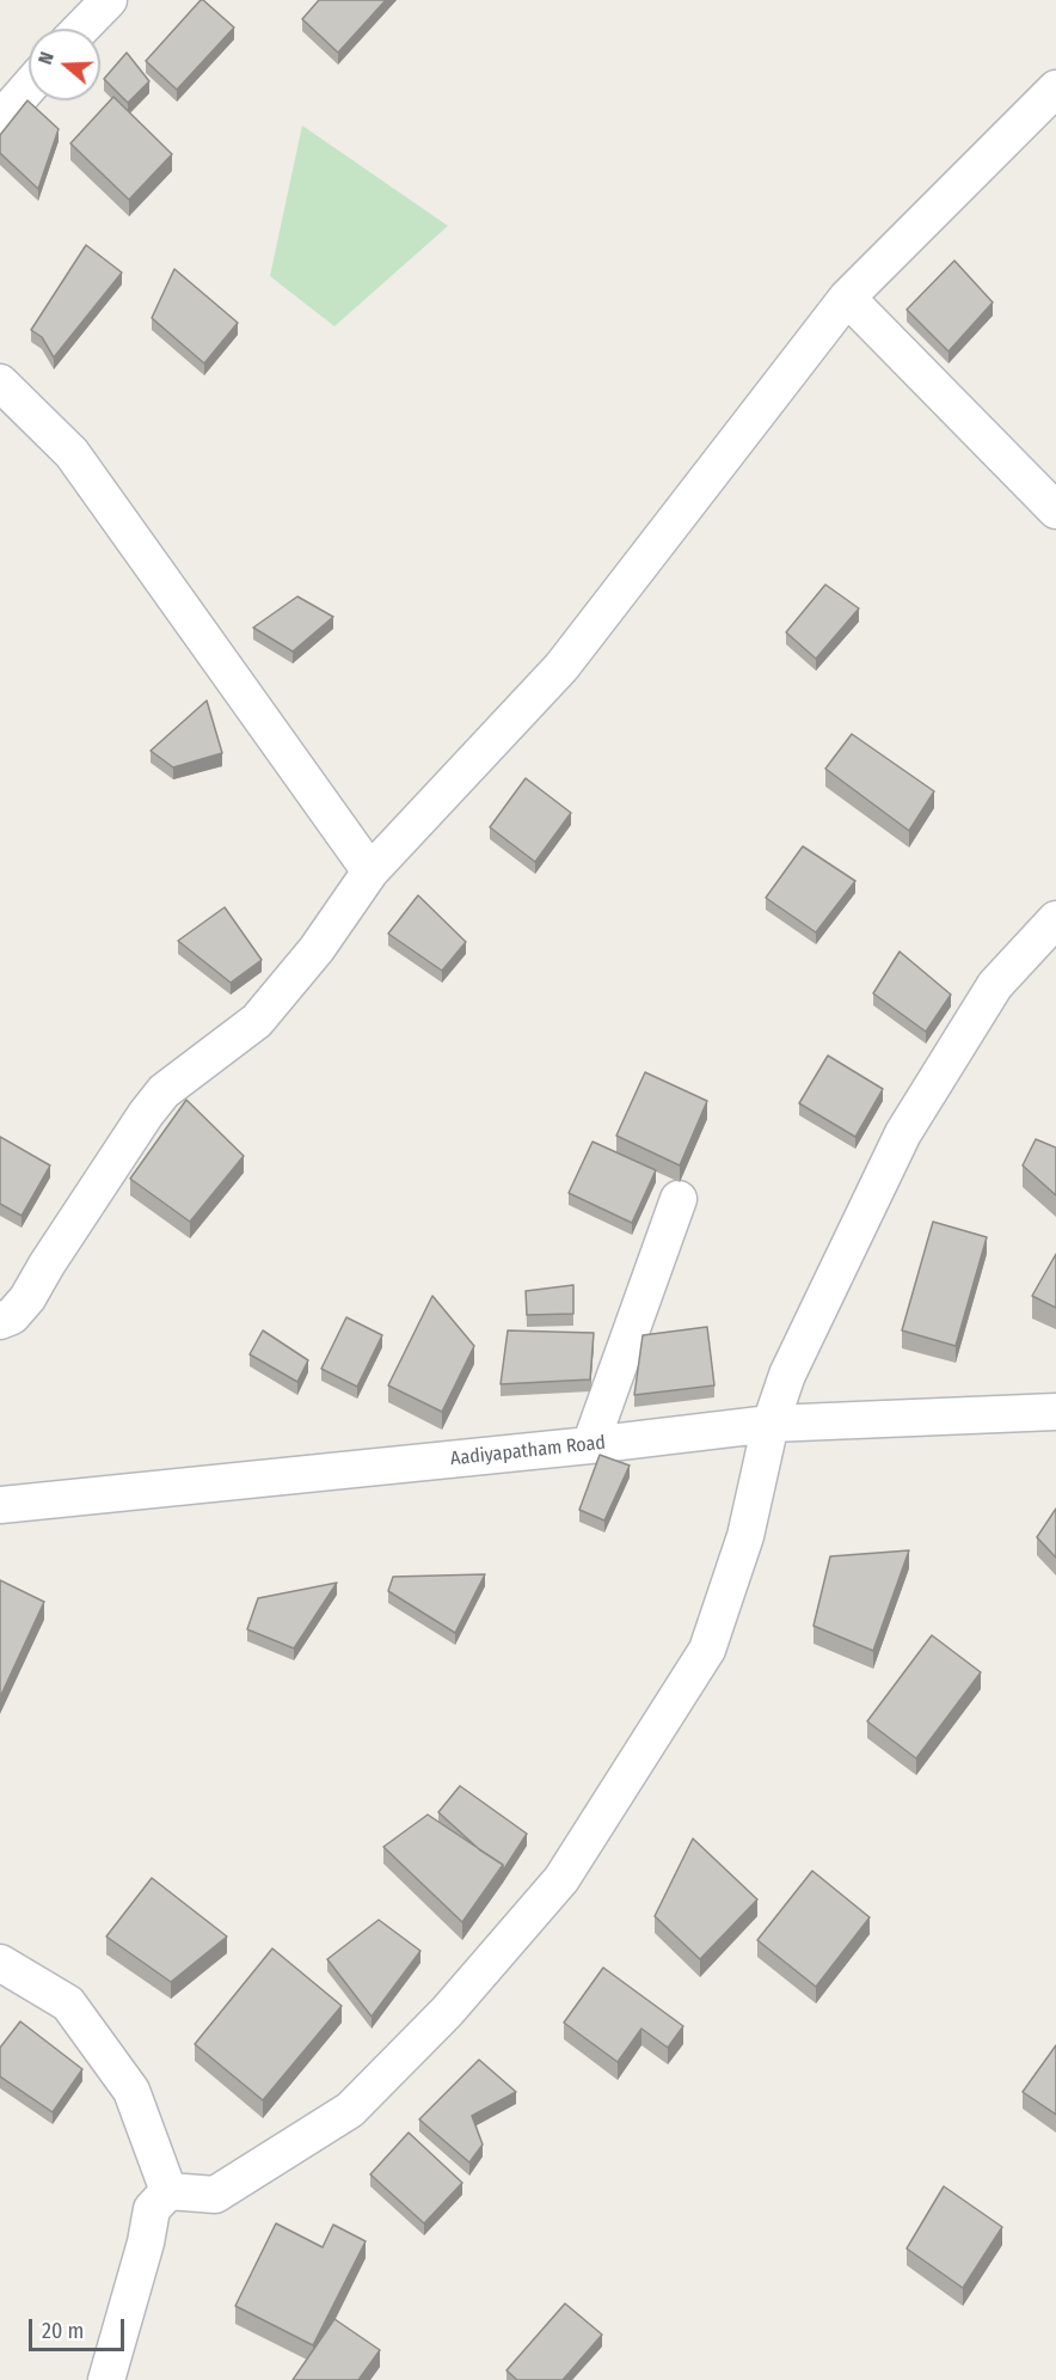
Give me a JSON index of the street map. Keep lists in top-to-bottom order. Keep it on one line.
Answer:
{"streets":{"street":["Aadiyapatham Road"]},"scale_bar":"20 m","north":"left"}
